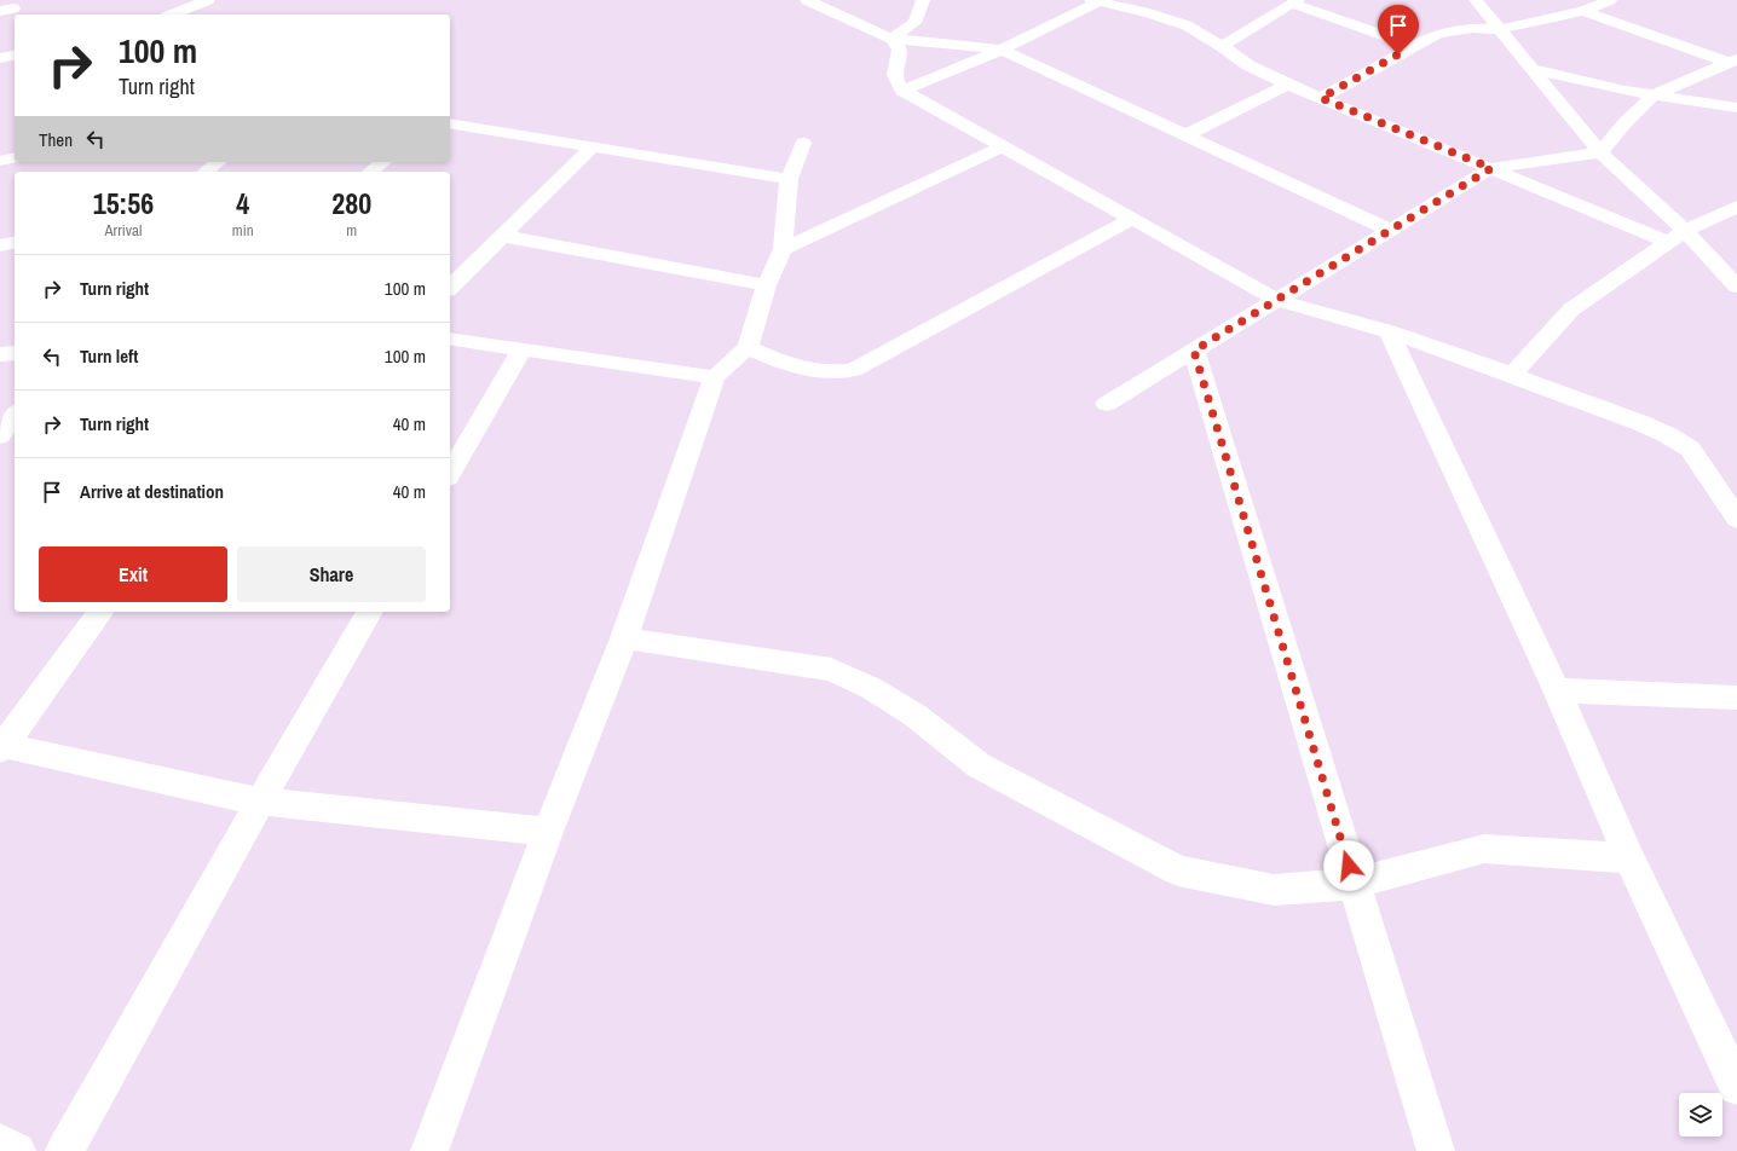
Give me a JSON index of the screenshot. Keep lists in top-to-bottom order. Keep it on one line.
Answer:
{"page":{"turn":["100 m","Turn right"],"then":"Then","eta":["15:56","Arrival","4","min","280","m"],"list":[{"name":"Turn right","value":"100 m"},{"name":"Turn left","value":"100 m"},{"name":"Turn right","value":"40 m"},{"name":"Arrive at destination","value":"40 m"}],"buttons":["Exit","Share"]}}
